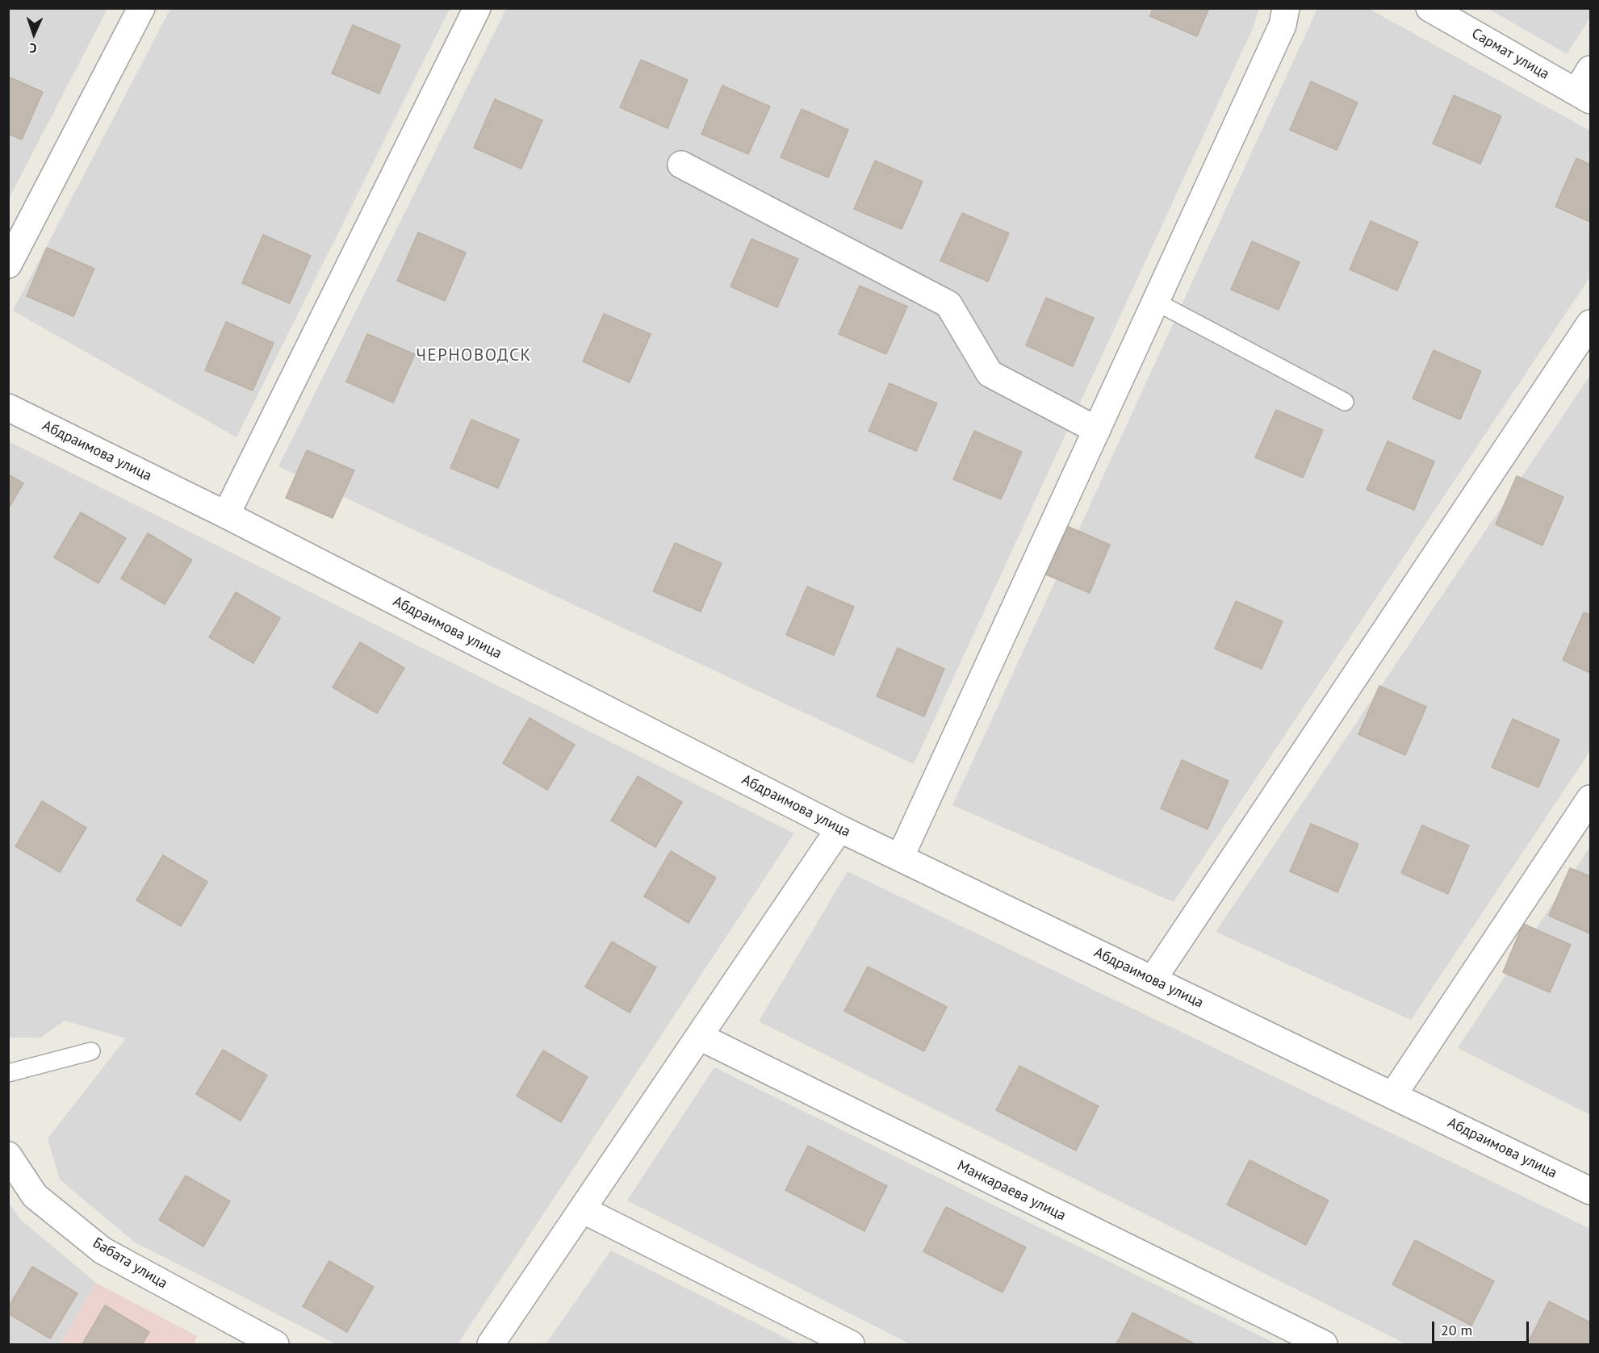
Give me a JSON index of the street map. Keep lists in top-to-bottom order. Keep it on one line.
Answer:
{"streets":{"street":["Сармат улица","Абдраимова улица","Манкараева улица","Бабата улица"]},"districts":["ЧЕРНОВОДСК"],"scale_bar":"20 m","north":"bottom"}
